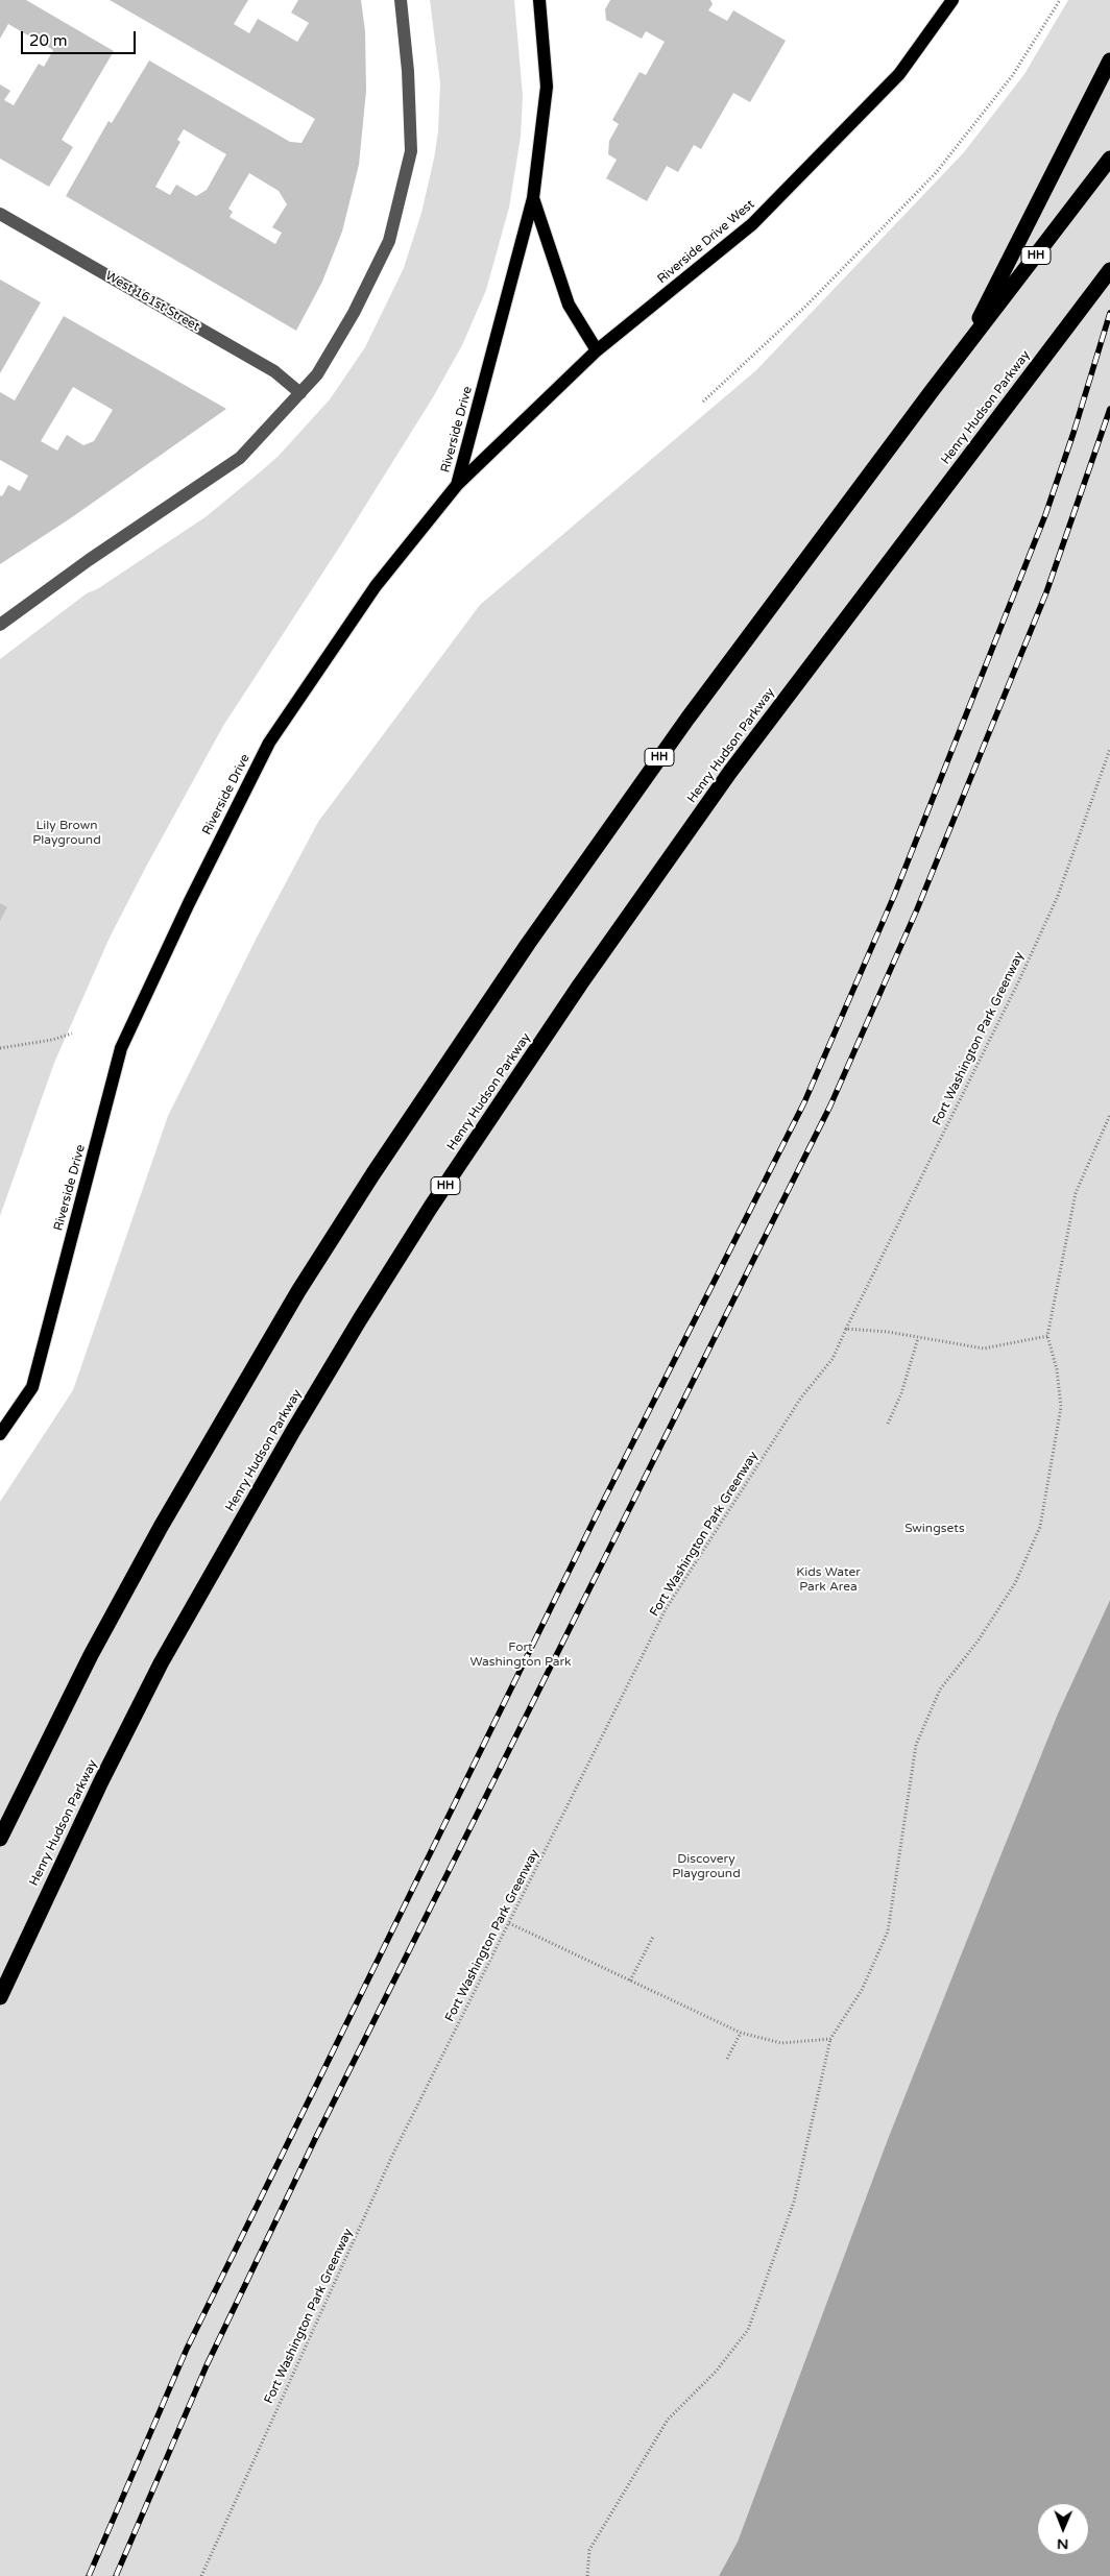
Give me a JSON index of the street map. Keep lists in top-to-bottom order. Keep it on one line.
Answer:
{"streets":{"highway":["HH","Henry Hudson Parkway"],"main road":["Riverside Drive West","Riverside Drive"],"street":["West 161st Street"],"path":["Fort Washington Park Greenway"]},"crossings":[["Riverside Drive West","Riverside Drive"]],"parks":["Lily Brown Playground","Swingsets","Kids Water Park Area","Fort Washington Park","Discovery Playground"],"scale_bar":"20 m","north":"bottom"}
